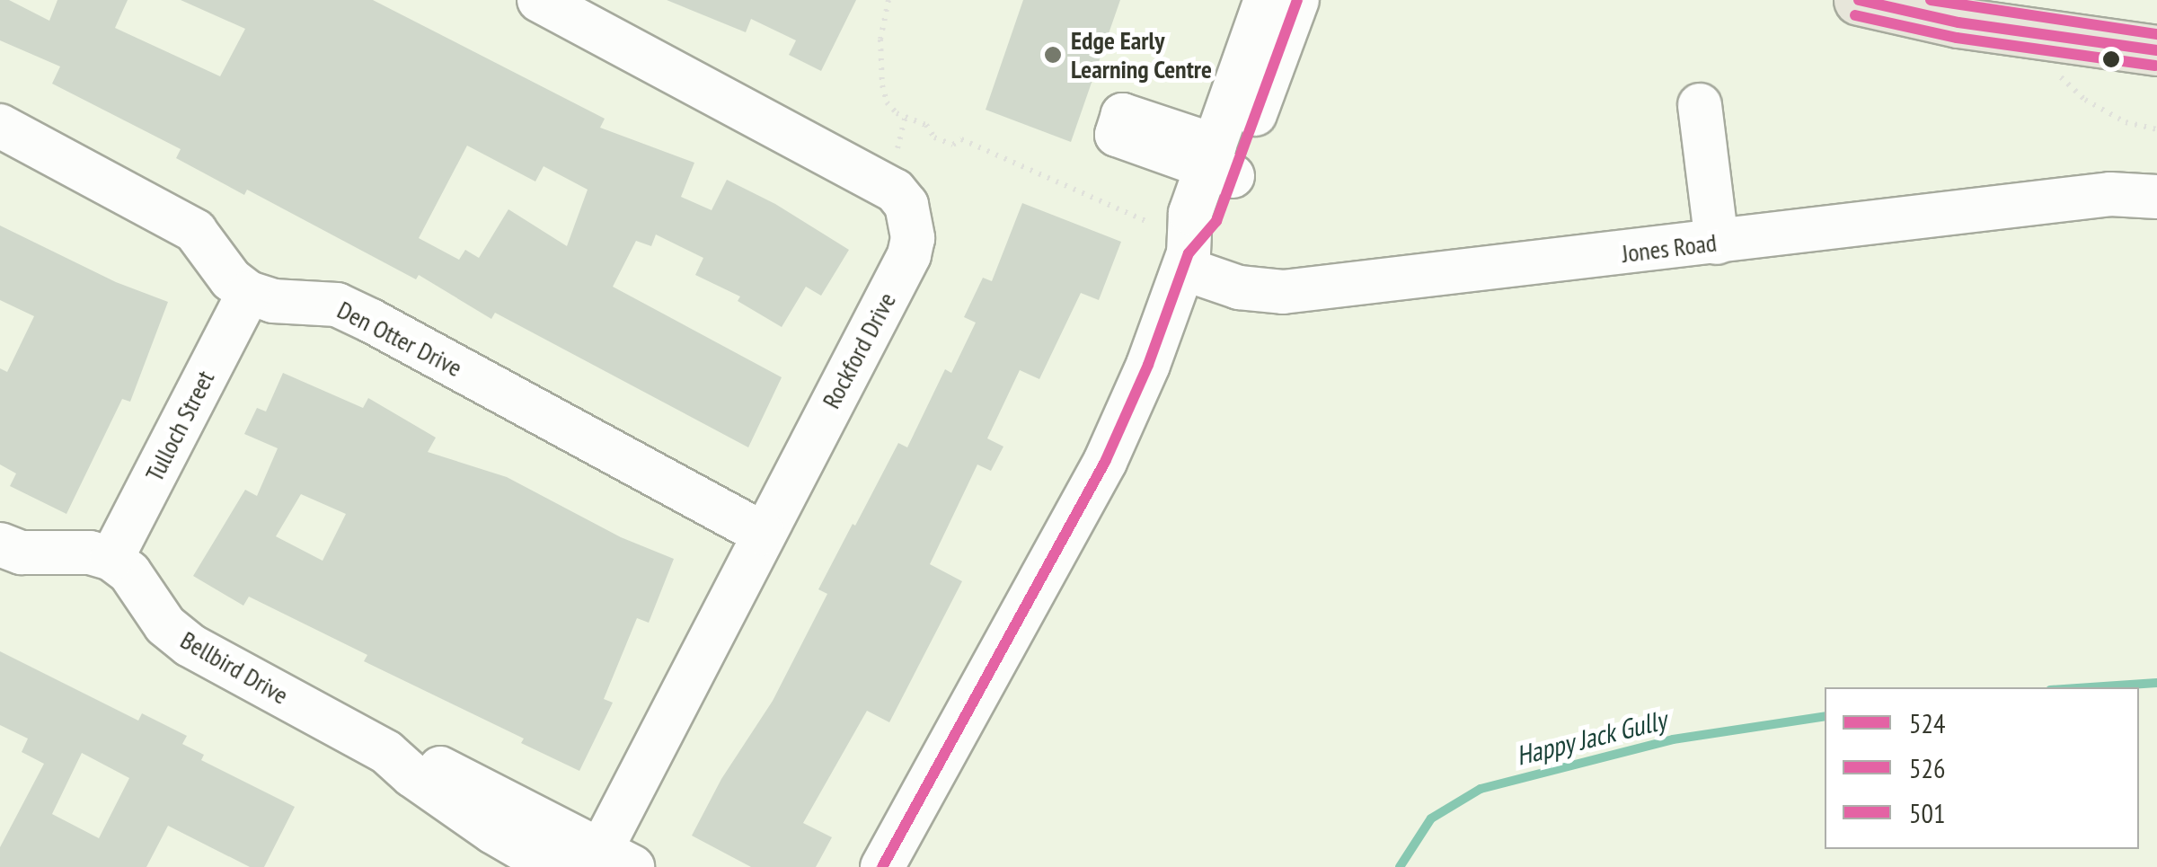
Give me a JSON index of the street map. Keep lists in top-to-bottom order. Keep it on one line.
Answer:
{"streets":{"street":["Jones Road","Den Otter Drive","Rockford Drive","Tulloch Street","Bellbird Drive"]},"crossings":[["Den Otter Drive","Rockford Drive"],["Den Otter Drive","Tulloch Street"],["Rockford Drive","Bellbird Drive"],["Tulloch Street","Bellbird Drive"]],"water":["Happy Jack Gully"],"places":["Edge Early Learning Centre"],"lines":["transit line 524","transit line 501","transit line 526"],"legend":["524","526","501"]}
